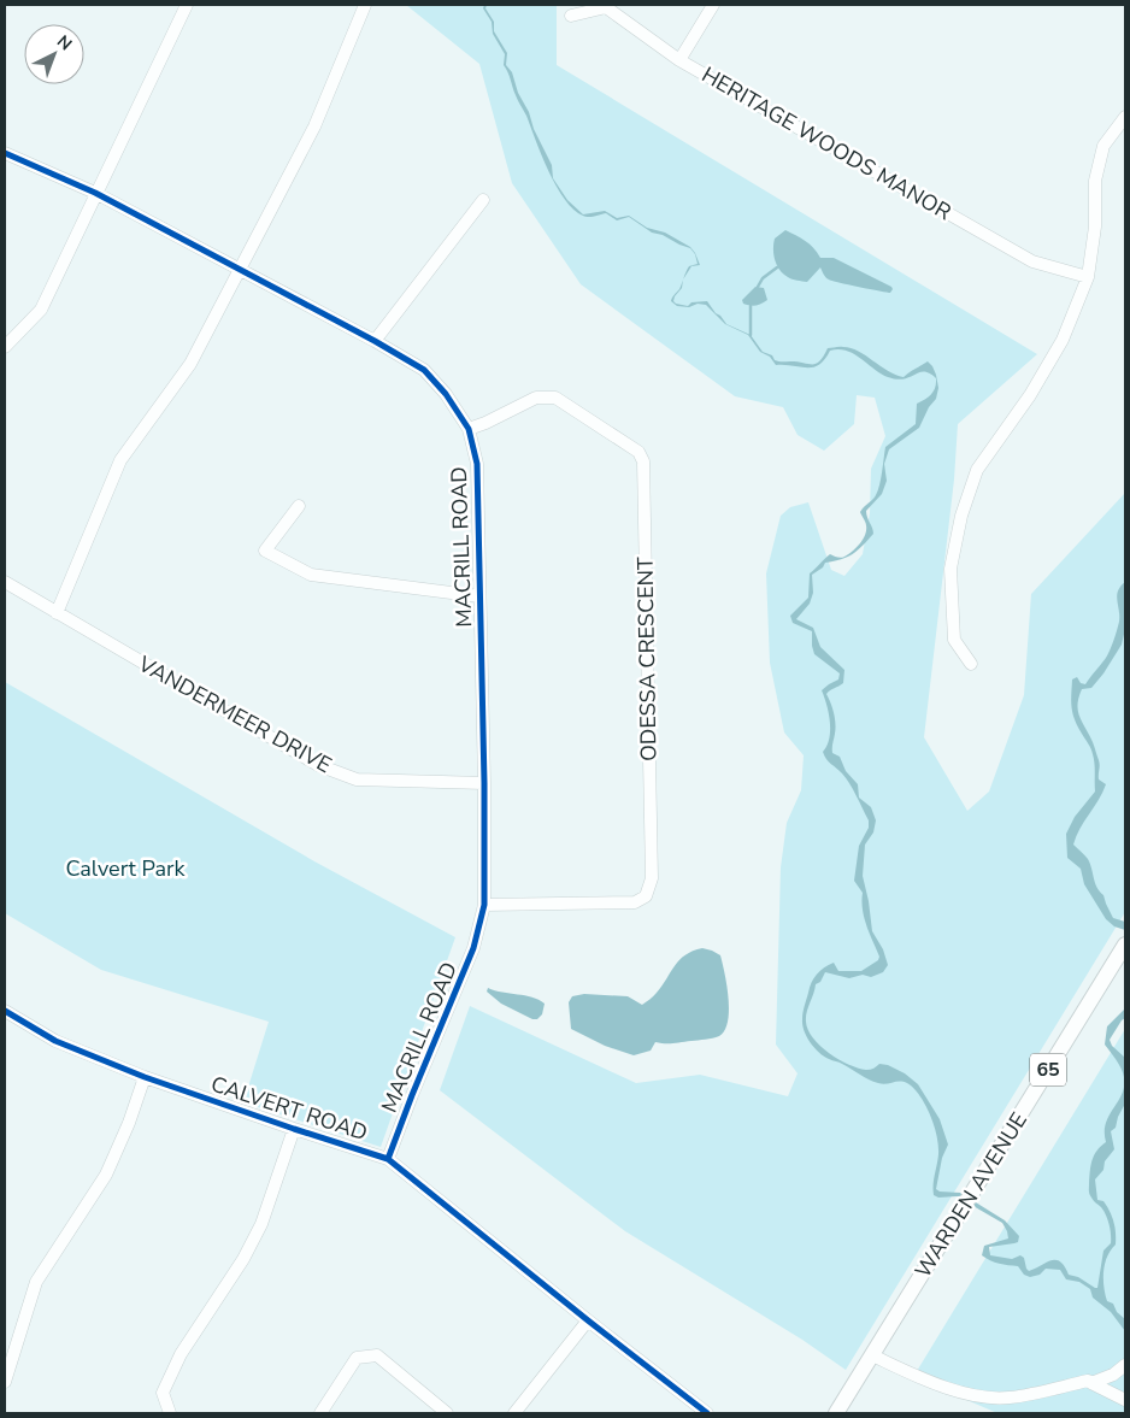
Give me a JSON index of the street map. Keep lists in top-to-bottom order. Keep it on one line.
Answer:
{"streets":{"main road":["65","WARDEN AVENUE"],"street":["HERITAGE WOODS MANOR","MACRILL ROAD","ODESSA CRESCENT","VANDERMEER DRIVE","CALVERT ROAD"]},"crossings":[["MACRILL ROAD","ODESSA CRESCENT"],["MACRILL ROAD","VANDERMEER DRIVE"],["MACRILL ROAD","CALVERT ROAD"]],"parks":["Calvert Park"],"north":"top right"}
